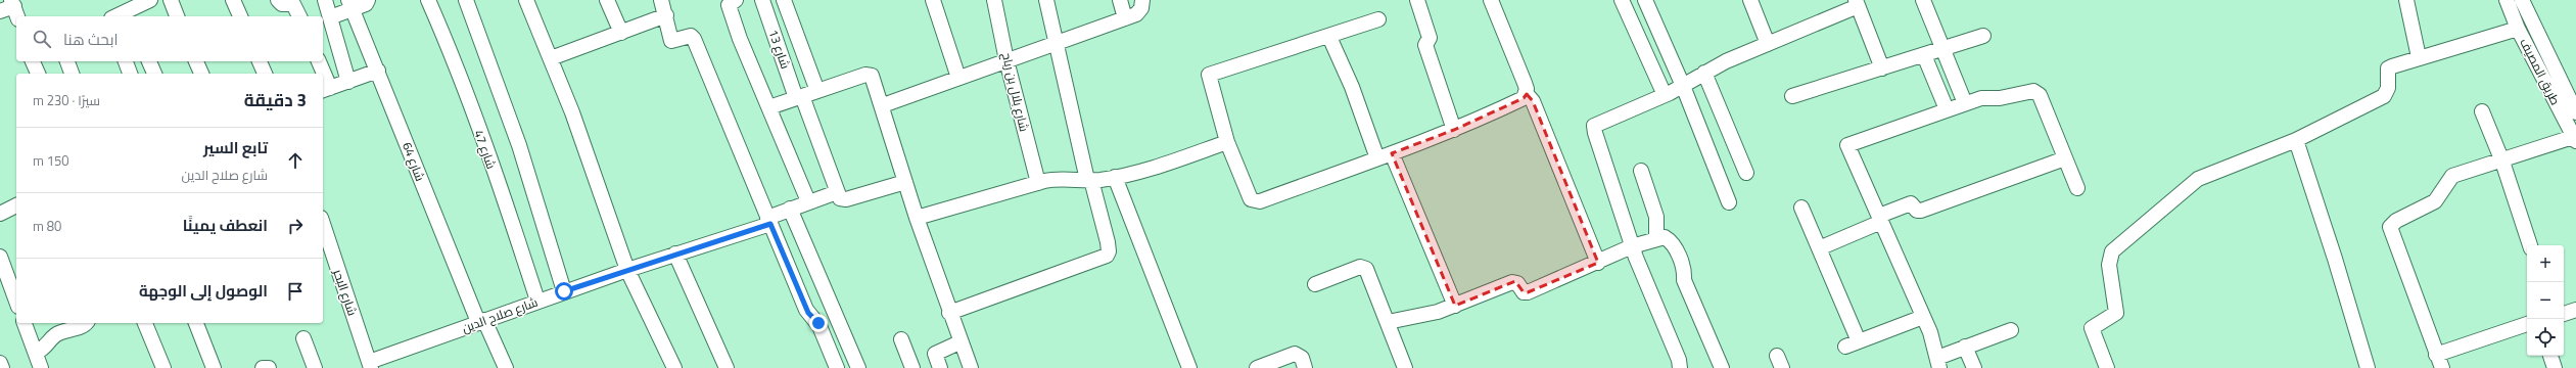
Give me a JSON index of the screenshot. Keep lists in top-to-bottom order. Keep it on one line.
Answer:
{"streets":{"street":["شارع 13","طريق المصيف","شارع بلال بن رباح","شارع 47","شارع 64","شارع البحر","شارع صلاح الدين"]},"crossings":[["شارع 13","شارع صلاح الدين"],["شارع 47","شارع صلاح الدين"],["شارع 64","شارع صلاح الدين"],["شارع البحر","شارع صلاح الدين"]],"page":{"search":"ابحث هنا","heading":["3 دقيقة","سيرًا · 230 m"],"list":[["تابع السير","شارع صلاح الدين","150 m"],["انعطف يمينًا","80 m"],"الوصول إلى الوجهة"],"map_buttons":["+","−"]}}
